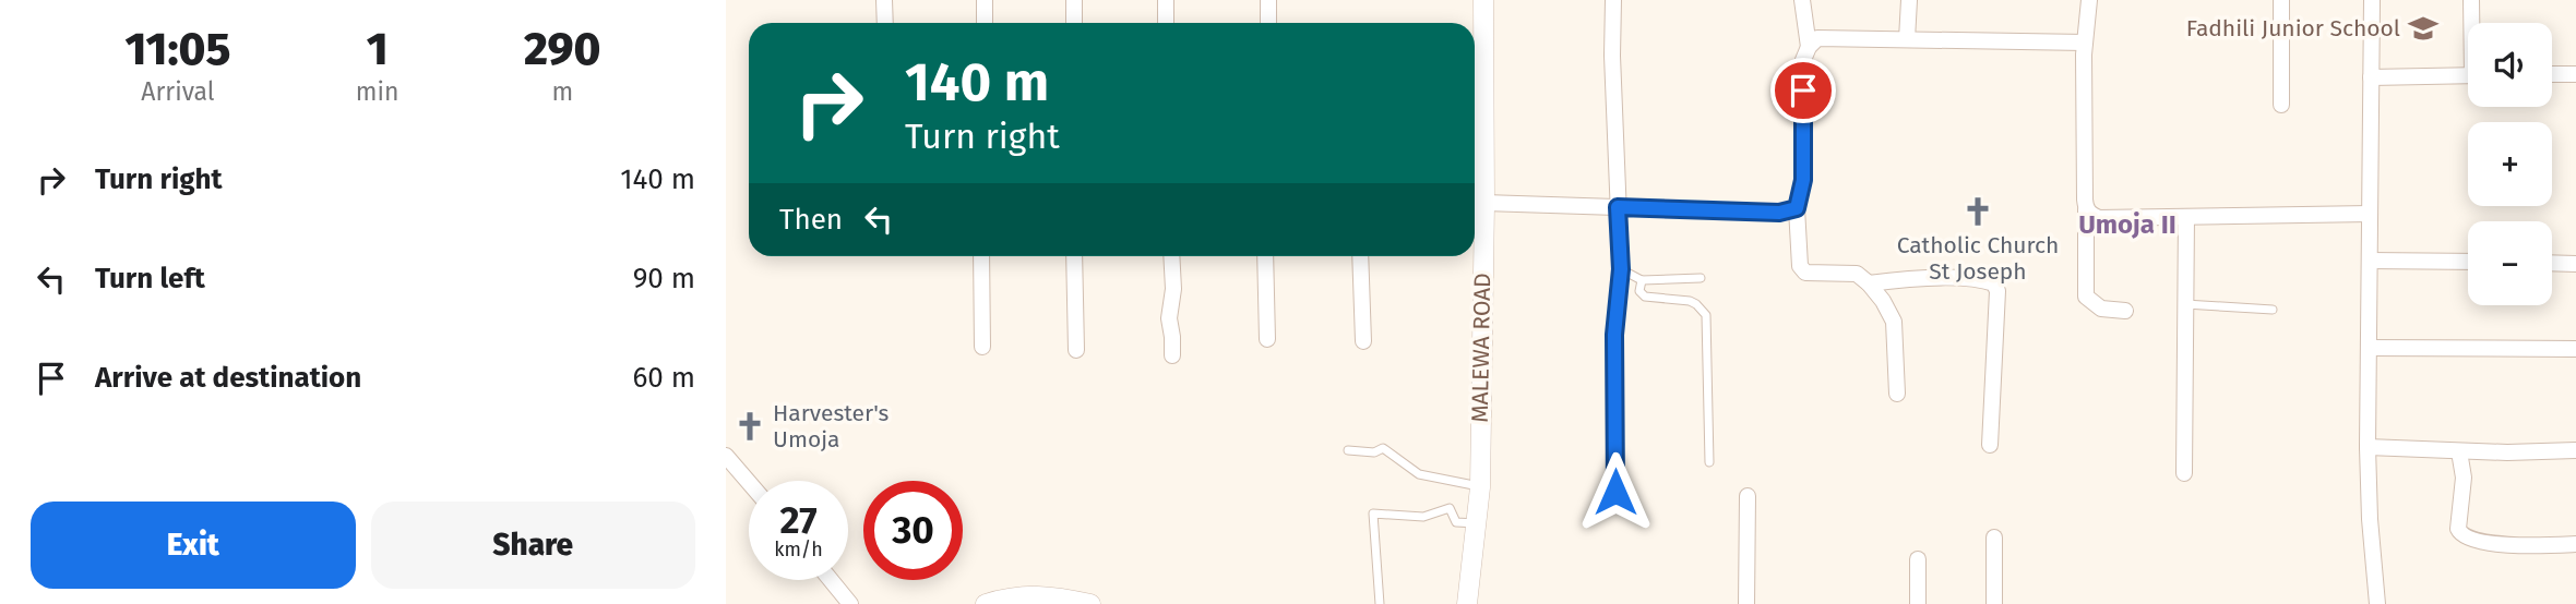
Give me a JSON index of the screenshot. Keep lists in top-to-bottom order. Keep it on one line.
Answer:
{"streets":{"street":["MALEWA ROAD"]},"districts":["Umoja II"],"places":{"school or university":["Fadhili Junior School"],"church":["Catholic Church St Joseph","Harvester's Umoja"]},"page":{"eta":["11:05","Arrival","1","min","290","m"],"map_buttons":["+","−"],"turn":["140 m","Turn right"],"list":[{"name":"Turn right","value":"140 m"},{"name":"Turn left","value":"90 m"},{"name":"Arrive at destination","value":"60 m"}],"then":"Then","speed":"27 km/h","limit":"30","buttons":["Exit","Share"]}}
